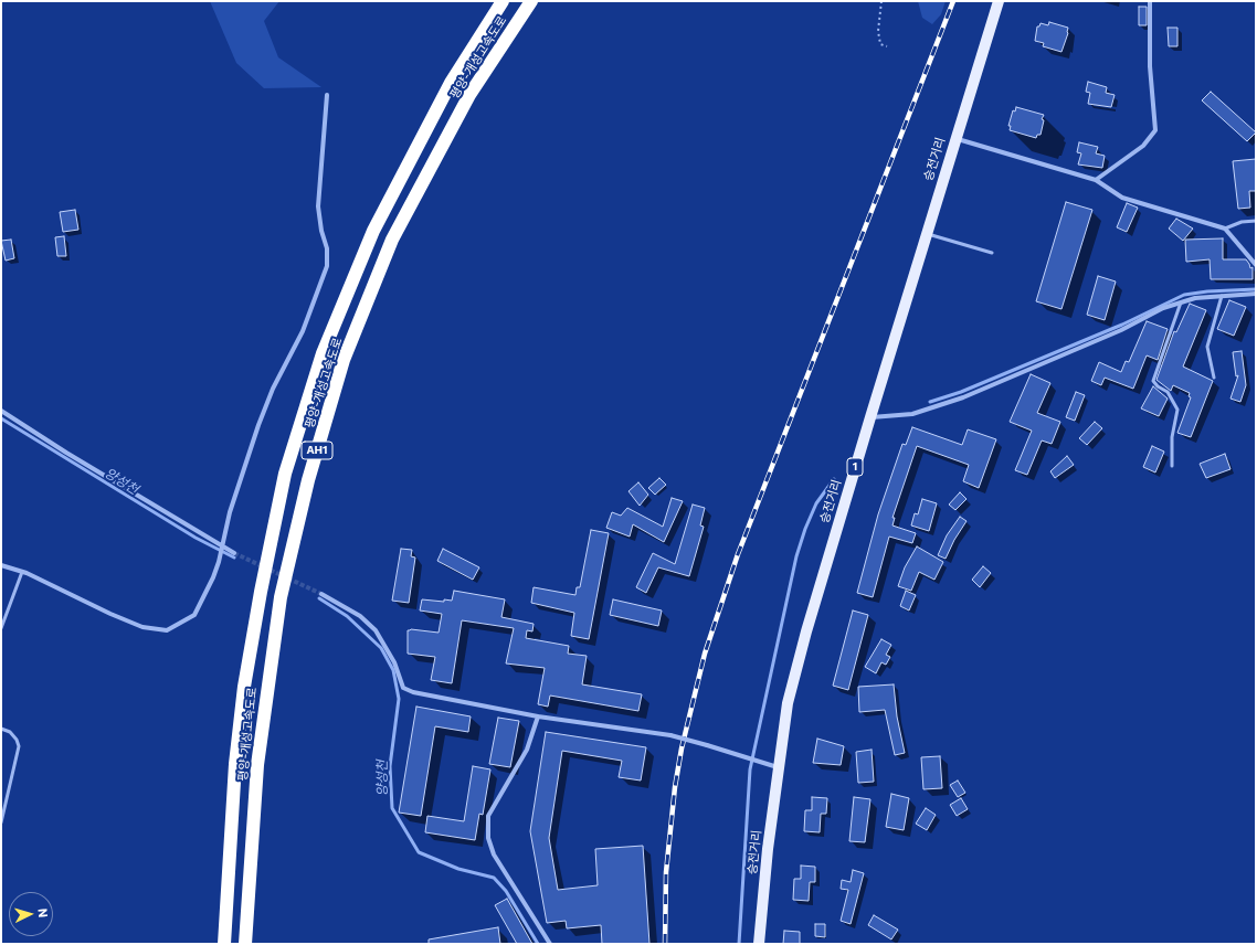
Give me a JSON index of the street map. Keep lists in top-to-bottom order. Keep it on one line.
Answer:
{"streets":{"highway":["평양-개성고속도로","AH1"],"main road":["승전거리","1"]},"water":["양성천"],"north":"right"}
